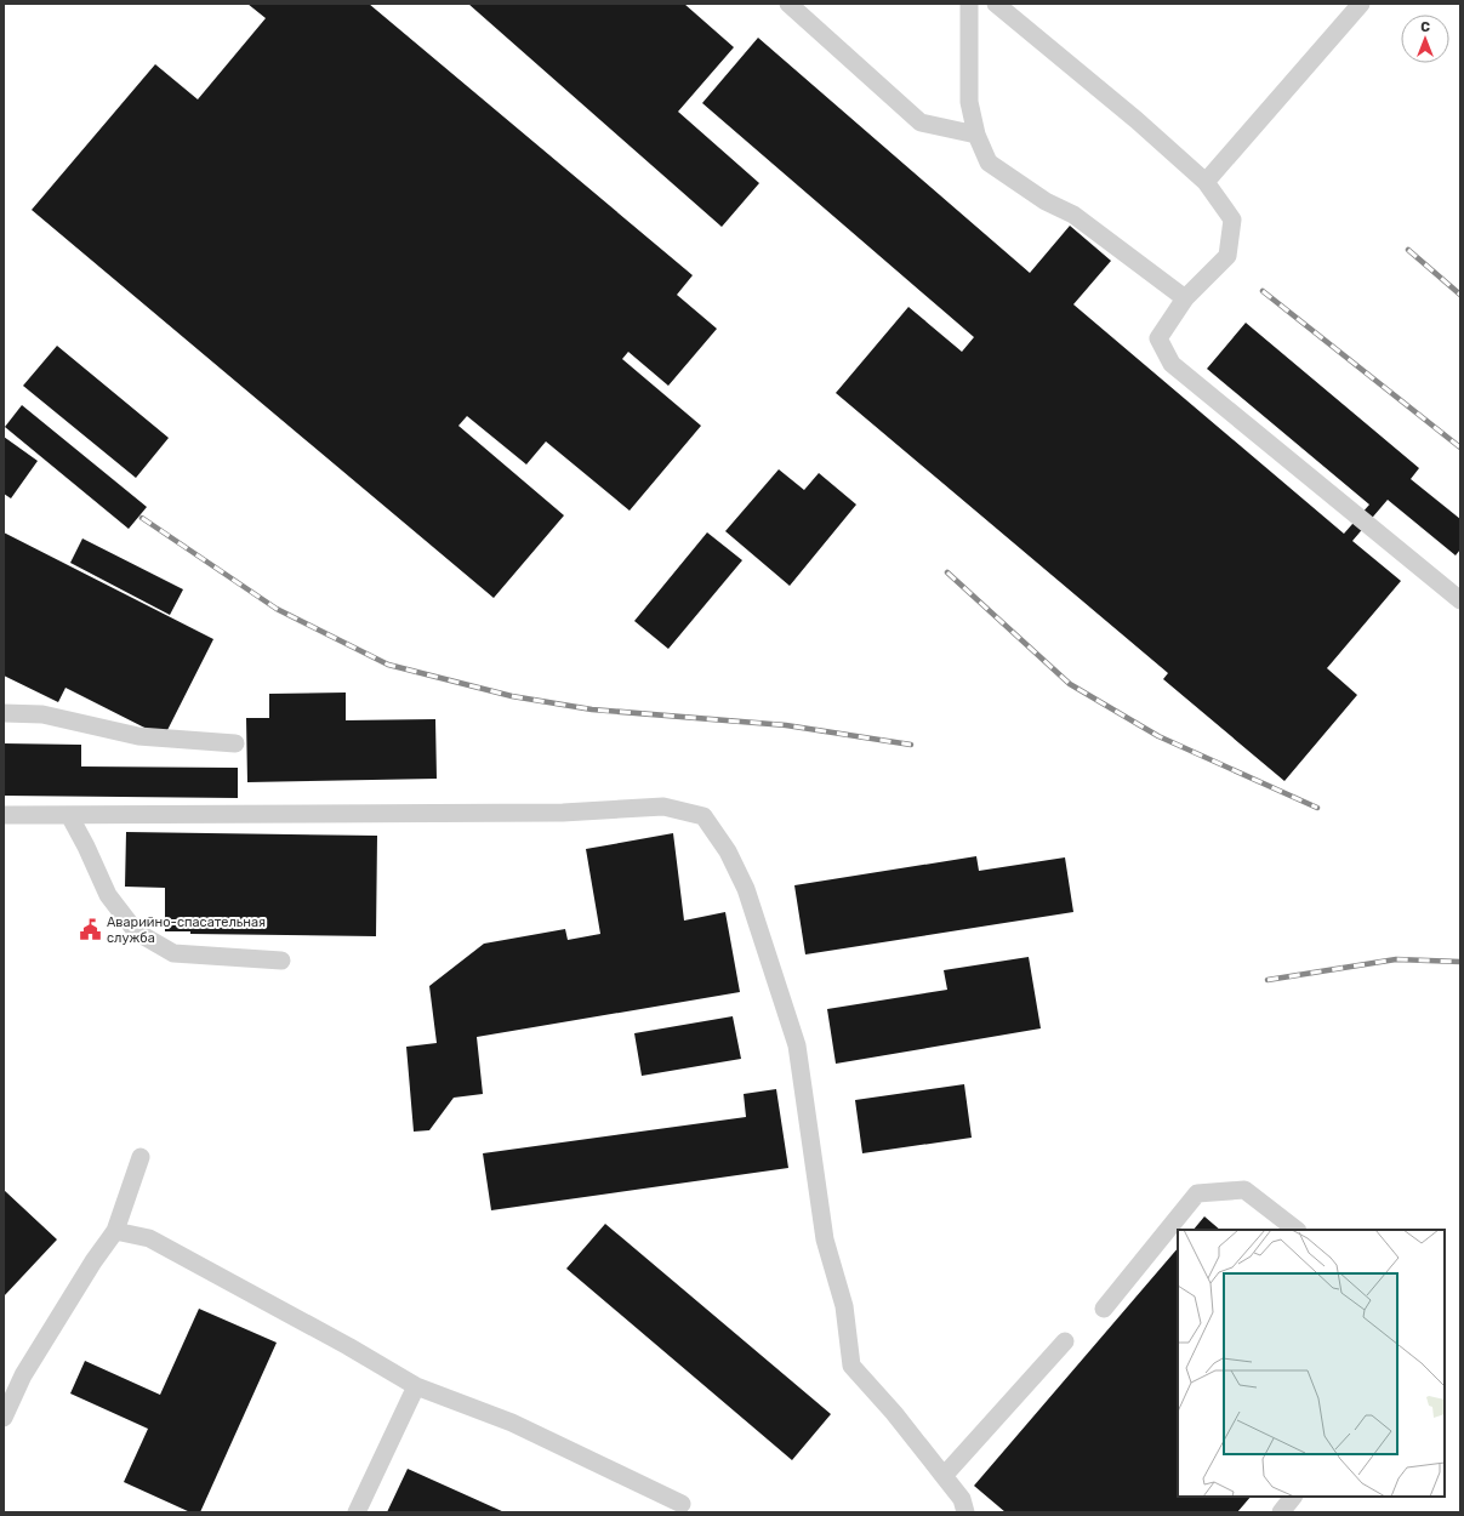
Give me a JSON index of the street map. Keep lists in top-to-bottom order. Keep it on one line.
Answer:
{"places":{"public building":["Аварийно-спасательная служба"]},"north":"top"}
